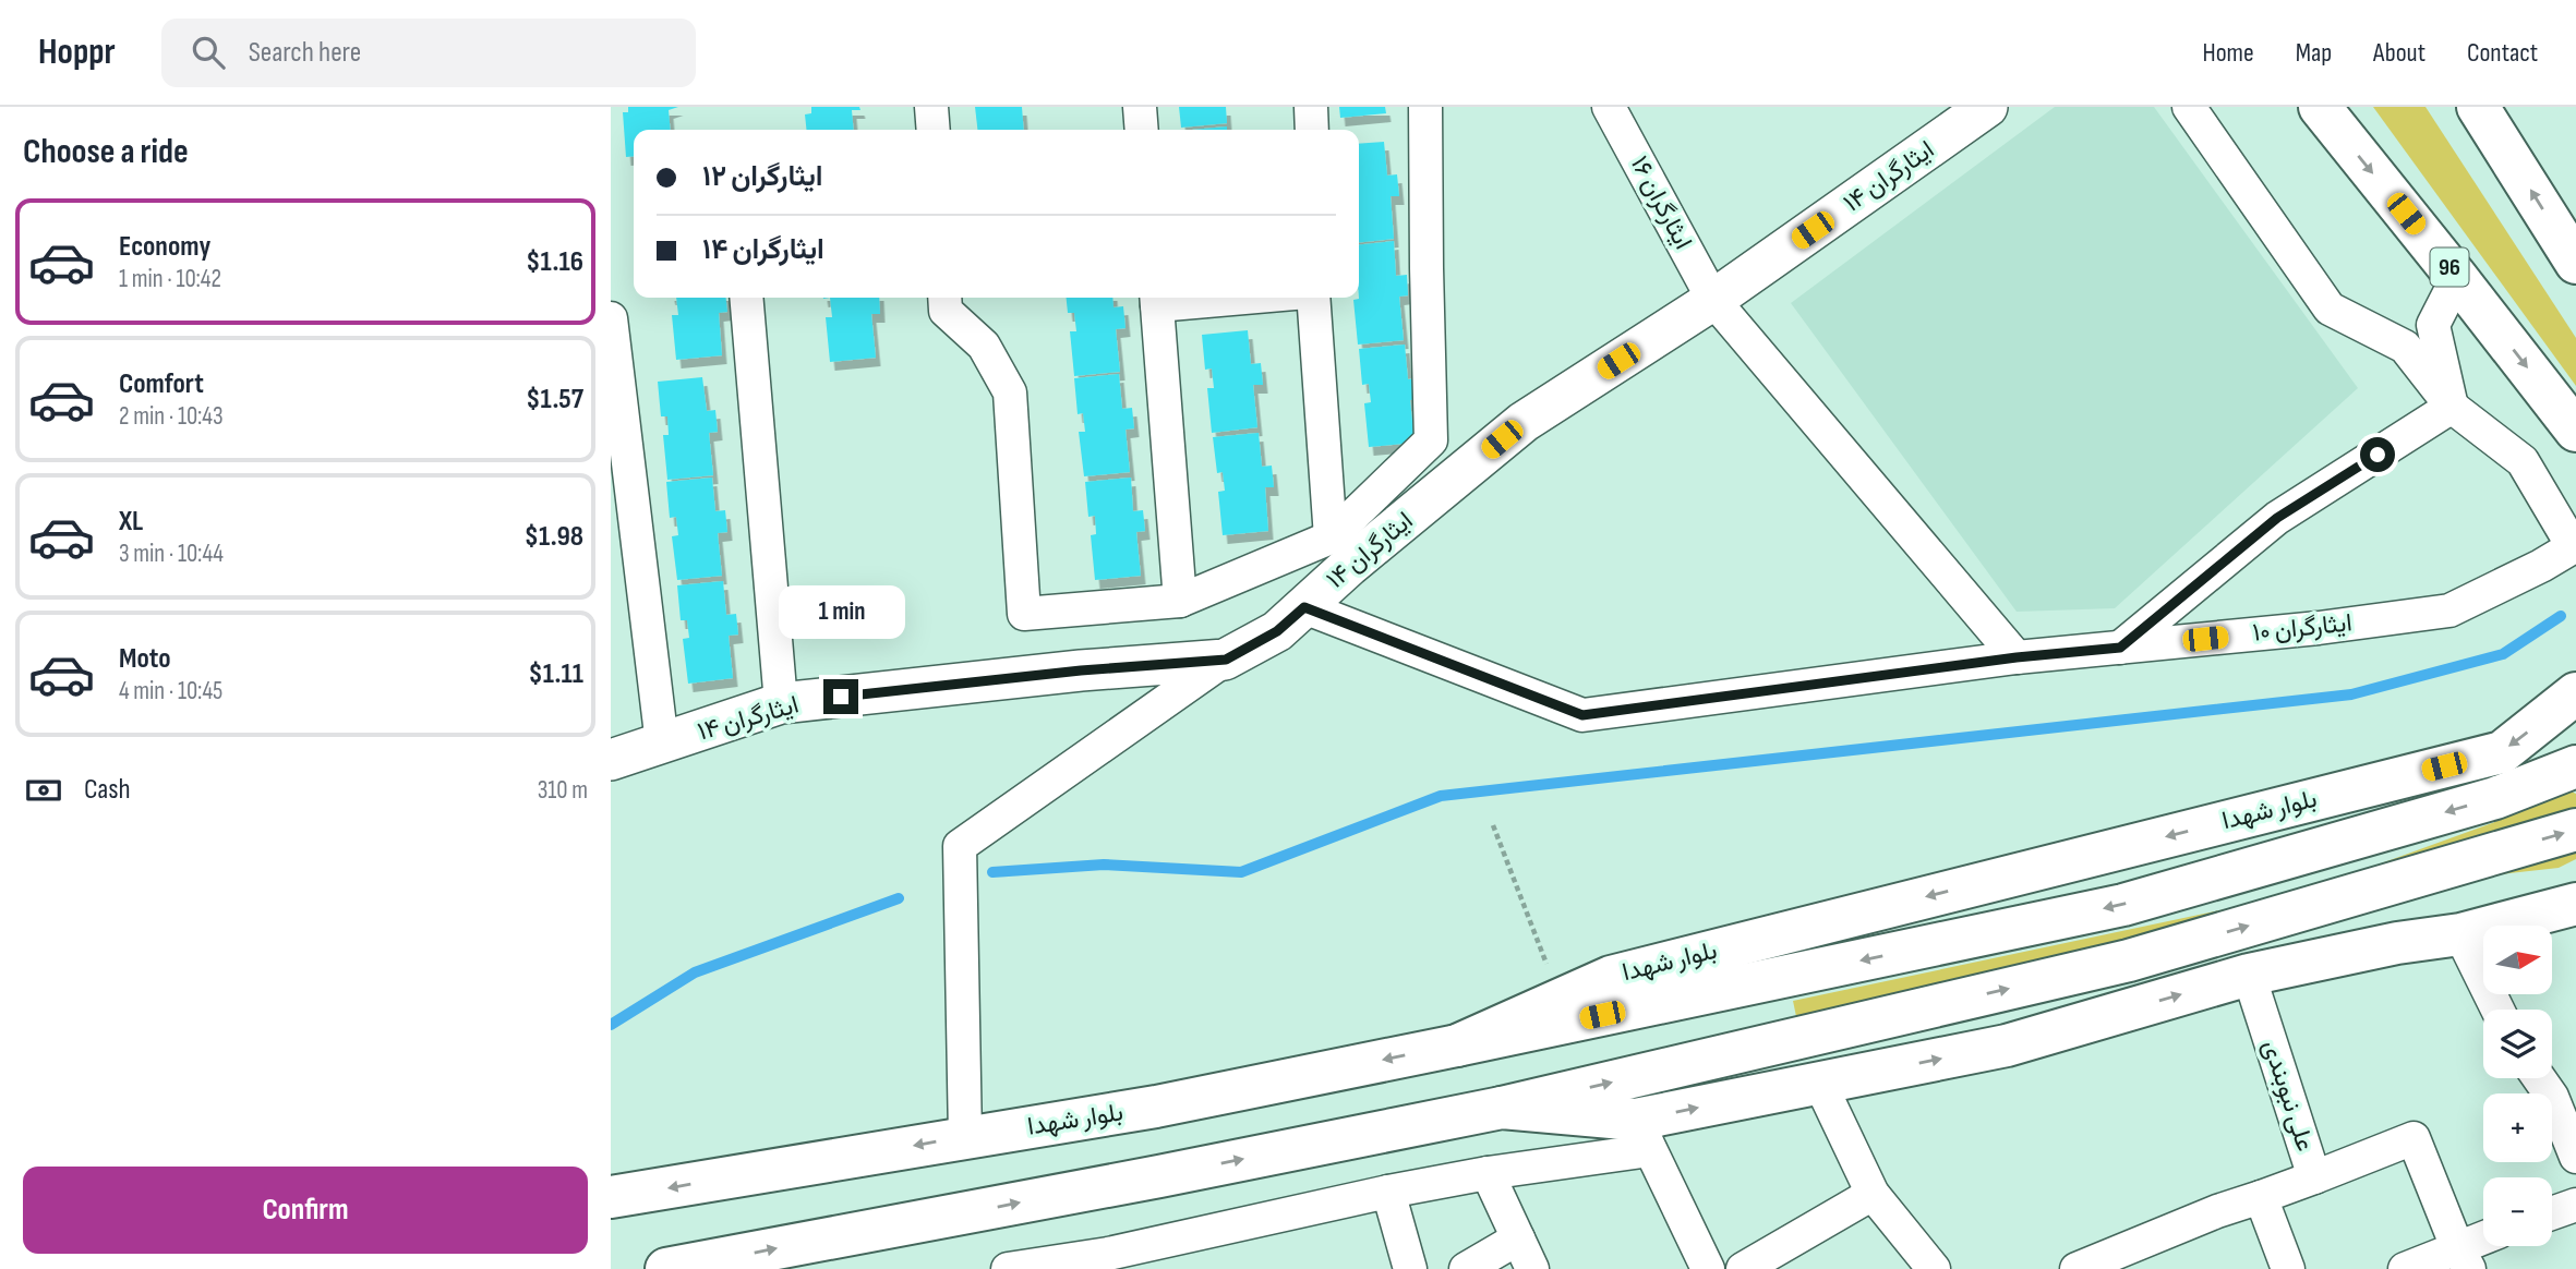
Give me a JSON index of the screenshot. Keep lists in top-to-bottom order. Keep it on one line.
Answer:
{"streets":{"main road":["96","بلوار شهدا"],"street":["ایثارگران ۱۴","ایثارگران ۱۶","ایثارگران ۱۰","علی نبوبندی"]},"crossings":[["ایثارگران ۱۴","ایثارگران ۱۶"],["ایثارگران ۱۴","ایثارگران ۱۰"],["ایثارگران ۱۶","ایثارگران ۱۰"]],"north":"right","page":{"header":"Hoppr","search":"Search here","nav":["Home","Map","About","Contact"],"heading":"Choose a ride","banner":["ایثارگران ۱۲","ایثارگران ۱۴"],"list":[{"name":"Economy","note":"1 min · 10:42","value":"$1.16"},{"name":"Comfort","note":"2 min · 10:43","value":"$1.57"},{"name":"XL","note":"3 min · 10:44","value":"$1.98"},{"name":"Moto","note":"4 min · 10:45","value":"$1.11"}],"bubble":"1 min","pay":["Cash","310 m"],"map_buttons":["+","−"],"buttons":"Confirm"}}
